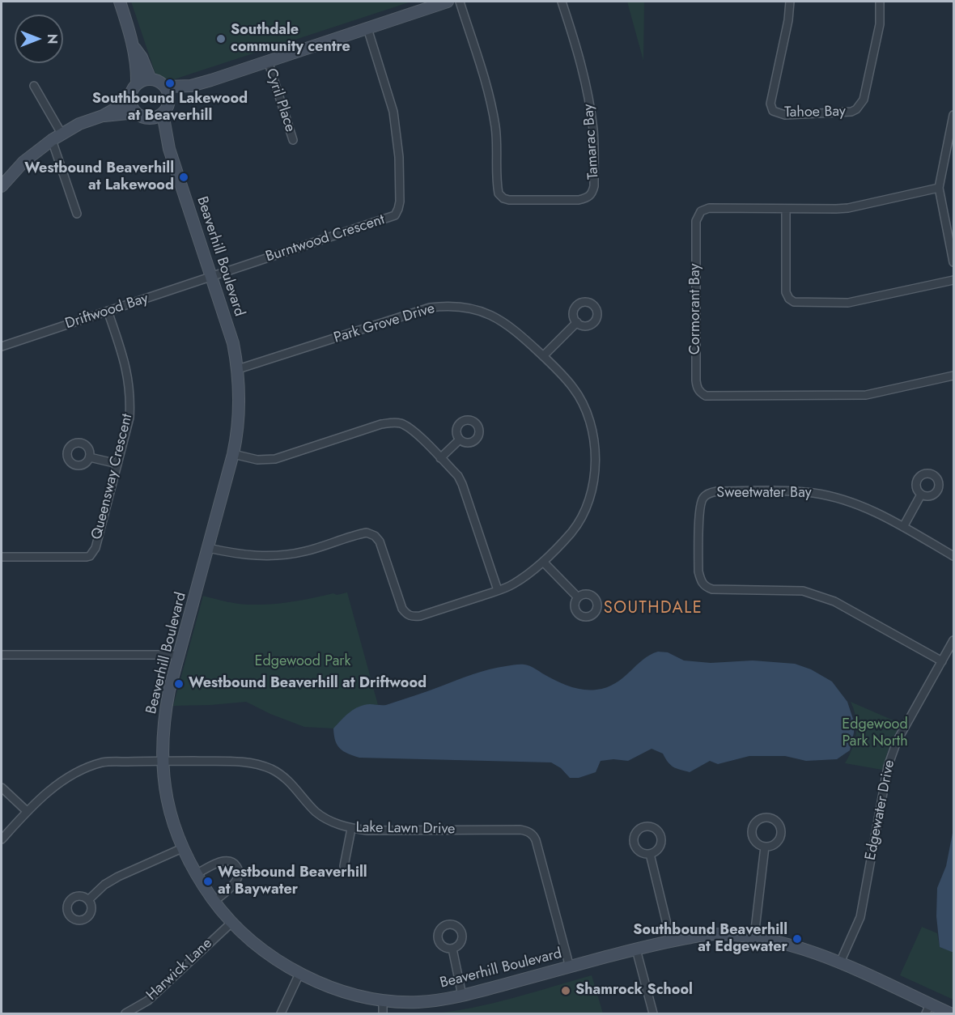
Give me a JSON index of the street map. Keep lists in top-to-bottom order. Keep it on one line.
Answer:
{"streets":{"street":["Cyril Place","Tahoe Bay","Tamarac Bay","Burntwood Crescent","Beaverhill Boulevard","Cormorant Bay","Driftwood Bay","Park Grove Drive","Queensway Crescent","Sweetwater Bay","Edgewater Drive","Lake Lawn Drive","Harwick Lane"]},"crossings":[["Burntwood Crescent","Beaverhill Boulevard"],["Burntwood Crescent","Driftwood Bay"],["Beaverhill Boulevard","Driftwood Bay"],["Beaverhill Boulevard","Park Grove Drive"],["Beaverhill Boulevard","Edgewater Drive"],["Beaverhill Boulevard","Lake Lawn Drive"],["Beaverhill Boulevard","Harwick Lane"],["Driftwood Bay","Queensway Crescent"],["Sweetwater Bay","Edgewater Drive"]],"districts":["SOUTHDALE"],"parks":["Edgewood Park","Edgewood Park North"],"places":["Southdale community centre","Southbound Lakewood at Beaverhill","Westbound Beaverhill at Lakewood","Westbound Beaverhill at Driftwood","Westbound Beaverhill at Baywater","Southbound Beaverhill at Edgewater","Shamrock School"],"north":"right"}
